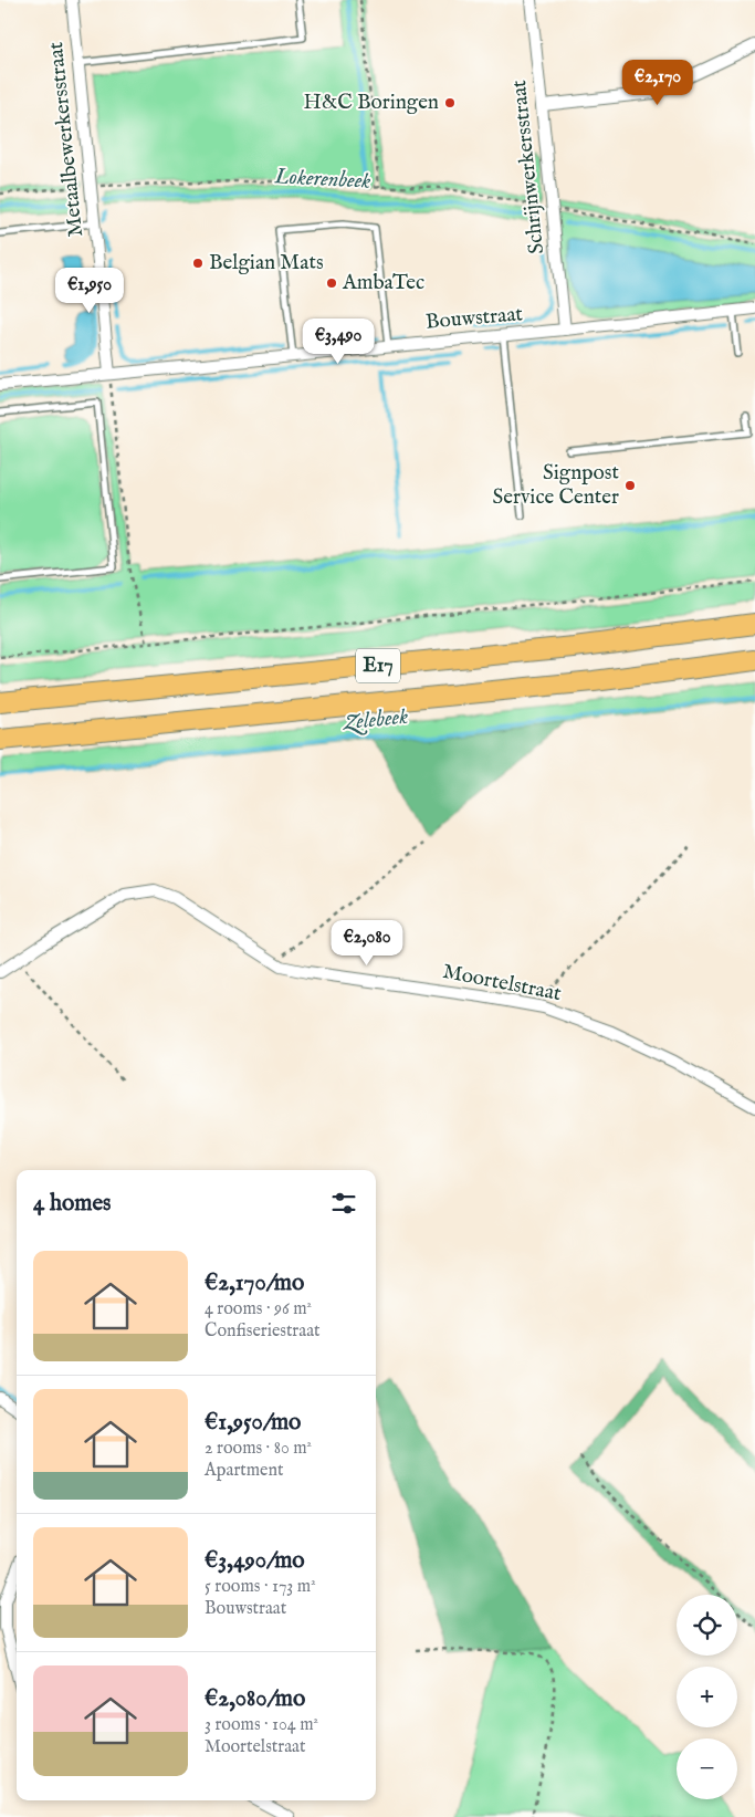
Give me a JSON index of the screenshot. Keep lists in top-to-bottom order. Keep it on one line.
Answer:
{"streets":{"highway":["E17"],"street":["Metaalbewerkersstraat","Schrijnwerkersstraat","Bouwstraat","Moortelstraat"]},"crossings":[["Metaalbewerkersstraat","Bouwstraat"],["Schrijnwerkersstraat","Bouwstraat"]],"water":["Lokerenbeek","Zelebeek"],"places":["H&C Boringen","Belgian Mats","AmbaTec","Signpost Service Center"],"page":{"price":["€2,170","€1,950","€3,490","€2,080"],"heading":"4 homes","list":[{"name":"€2,170/mo","note":"4 rooms · 96 m² · Confiseriestraat"},{"name":"€1,950/mo","note":"2 rooms · 80 m² · Apartment"},{"name":"€3,490/mo","note":"5 rooms · 173 m² · Bouwstraat"},{"name":"€2,080/mo","note":"3 rooms · 104 m² · Moortelstraat"}],"map_buttons":["+","−"]}}
